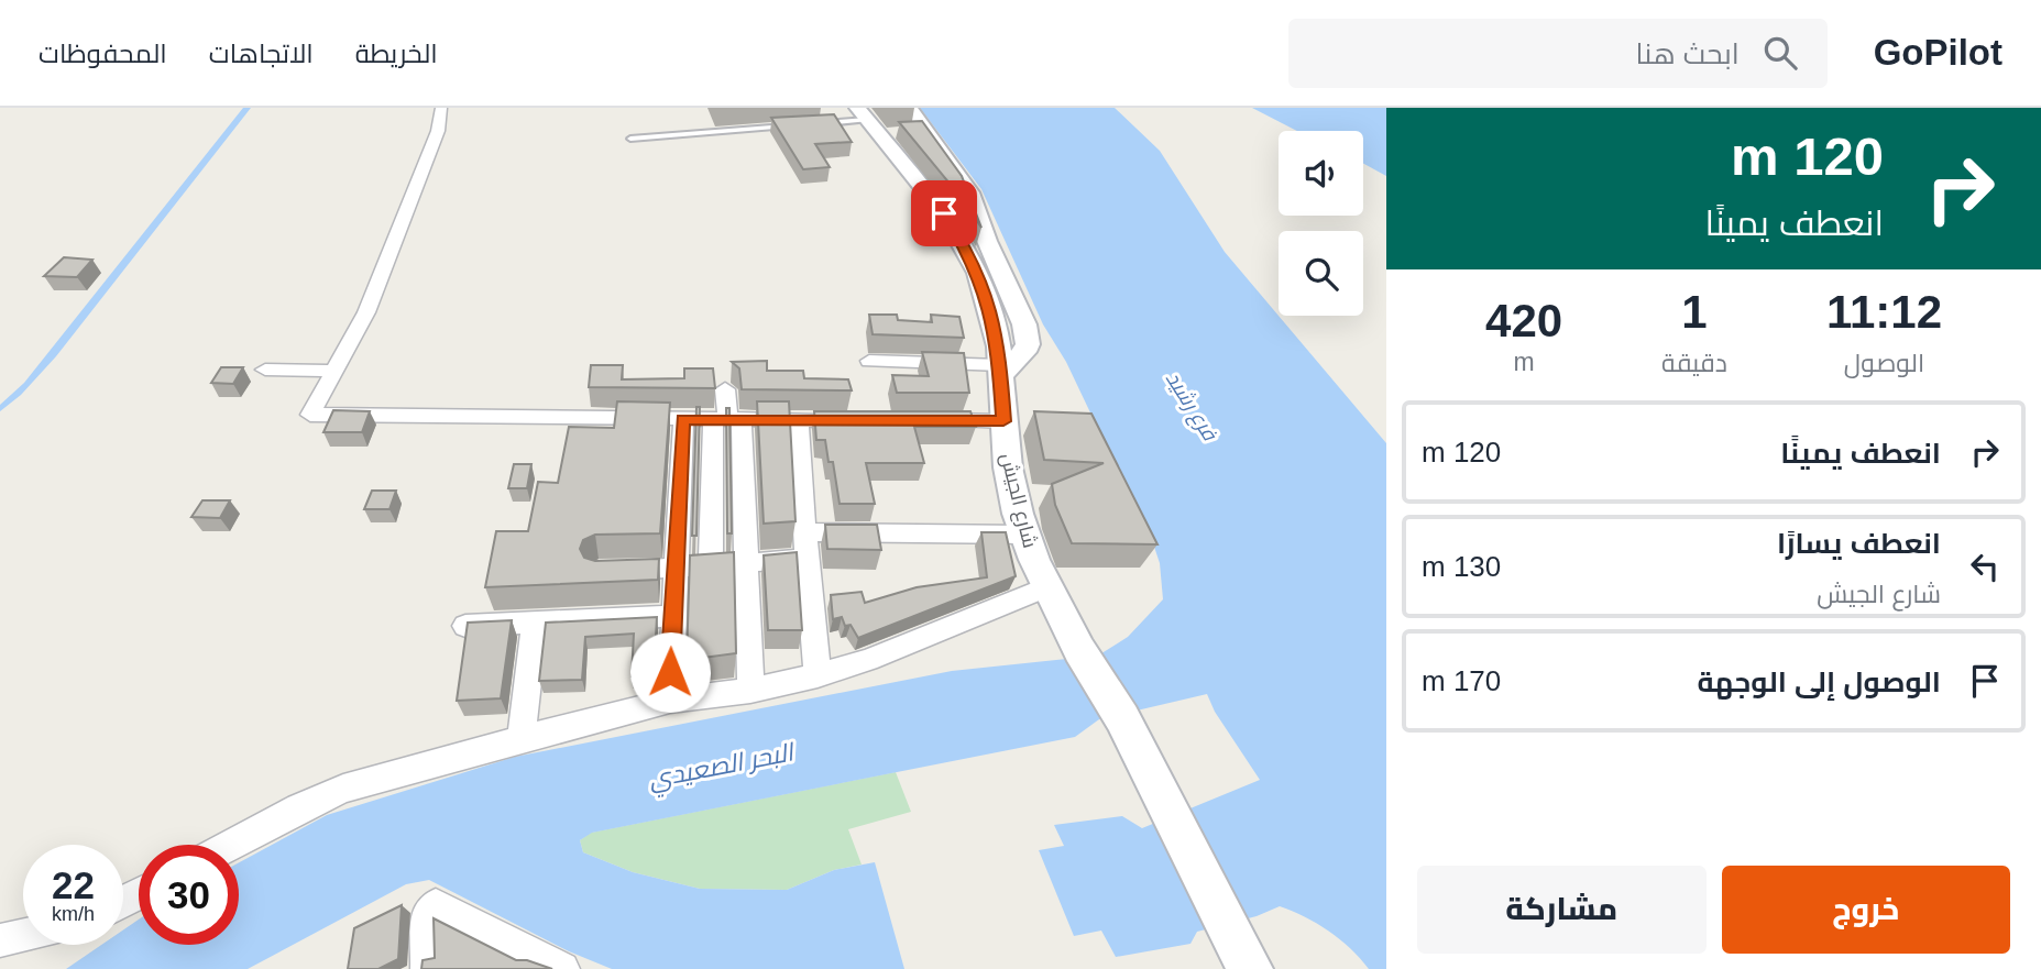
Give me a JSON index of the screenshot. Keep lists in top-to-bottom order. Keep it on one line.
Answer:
{"streets":{"main road":["شارع الجيش"]},"water":["فرع رشيد","البحر الصعيدي"],"page":{"header":"GoPilot","search":"ابحث هنا","nav":["الخريطة","الاتجاهات","المحفوظات"],"turn":["120 m","انعطف يمينًا"],"eta":["11:12","الوصول","1","دقيقة","420","m"],"list":[{"name":"انعطف يمينًا","value":"120 m"},{"name":"انعطف يسارًا","note":"شارع الجيش","value":"130 m"},{"name":"الوصول إلى الوجهة","value":"170 m"}],"speed":"22 km/h","limit":"30","buttons":["خروج","مشاركة"]}}
